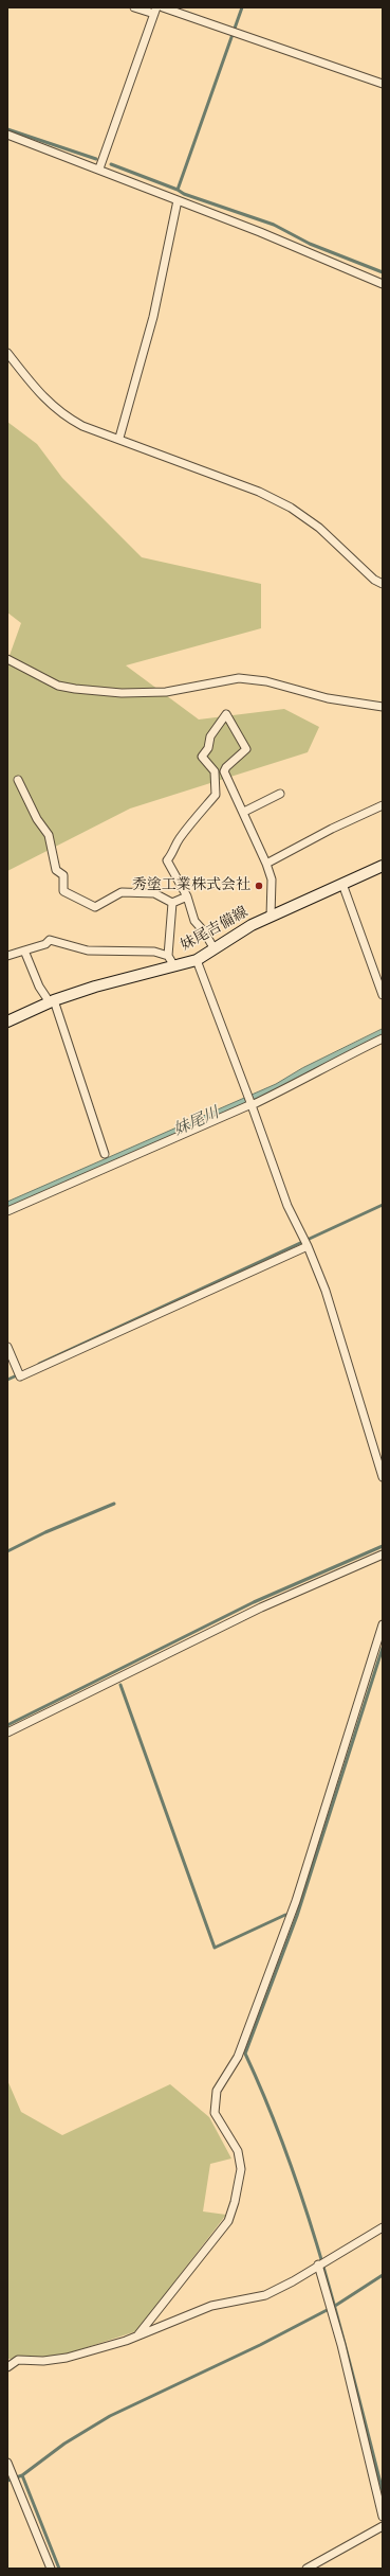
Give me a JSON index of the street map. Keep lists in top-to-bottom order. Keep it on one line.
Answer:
{"streets":{"main road":["妹尾吉備線"]},"water":["妹尾川"],"places":["秀塗工業株式会社"]}
